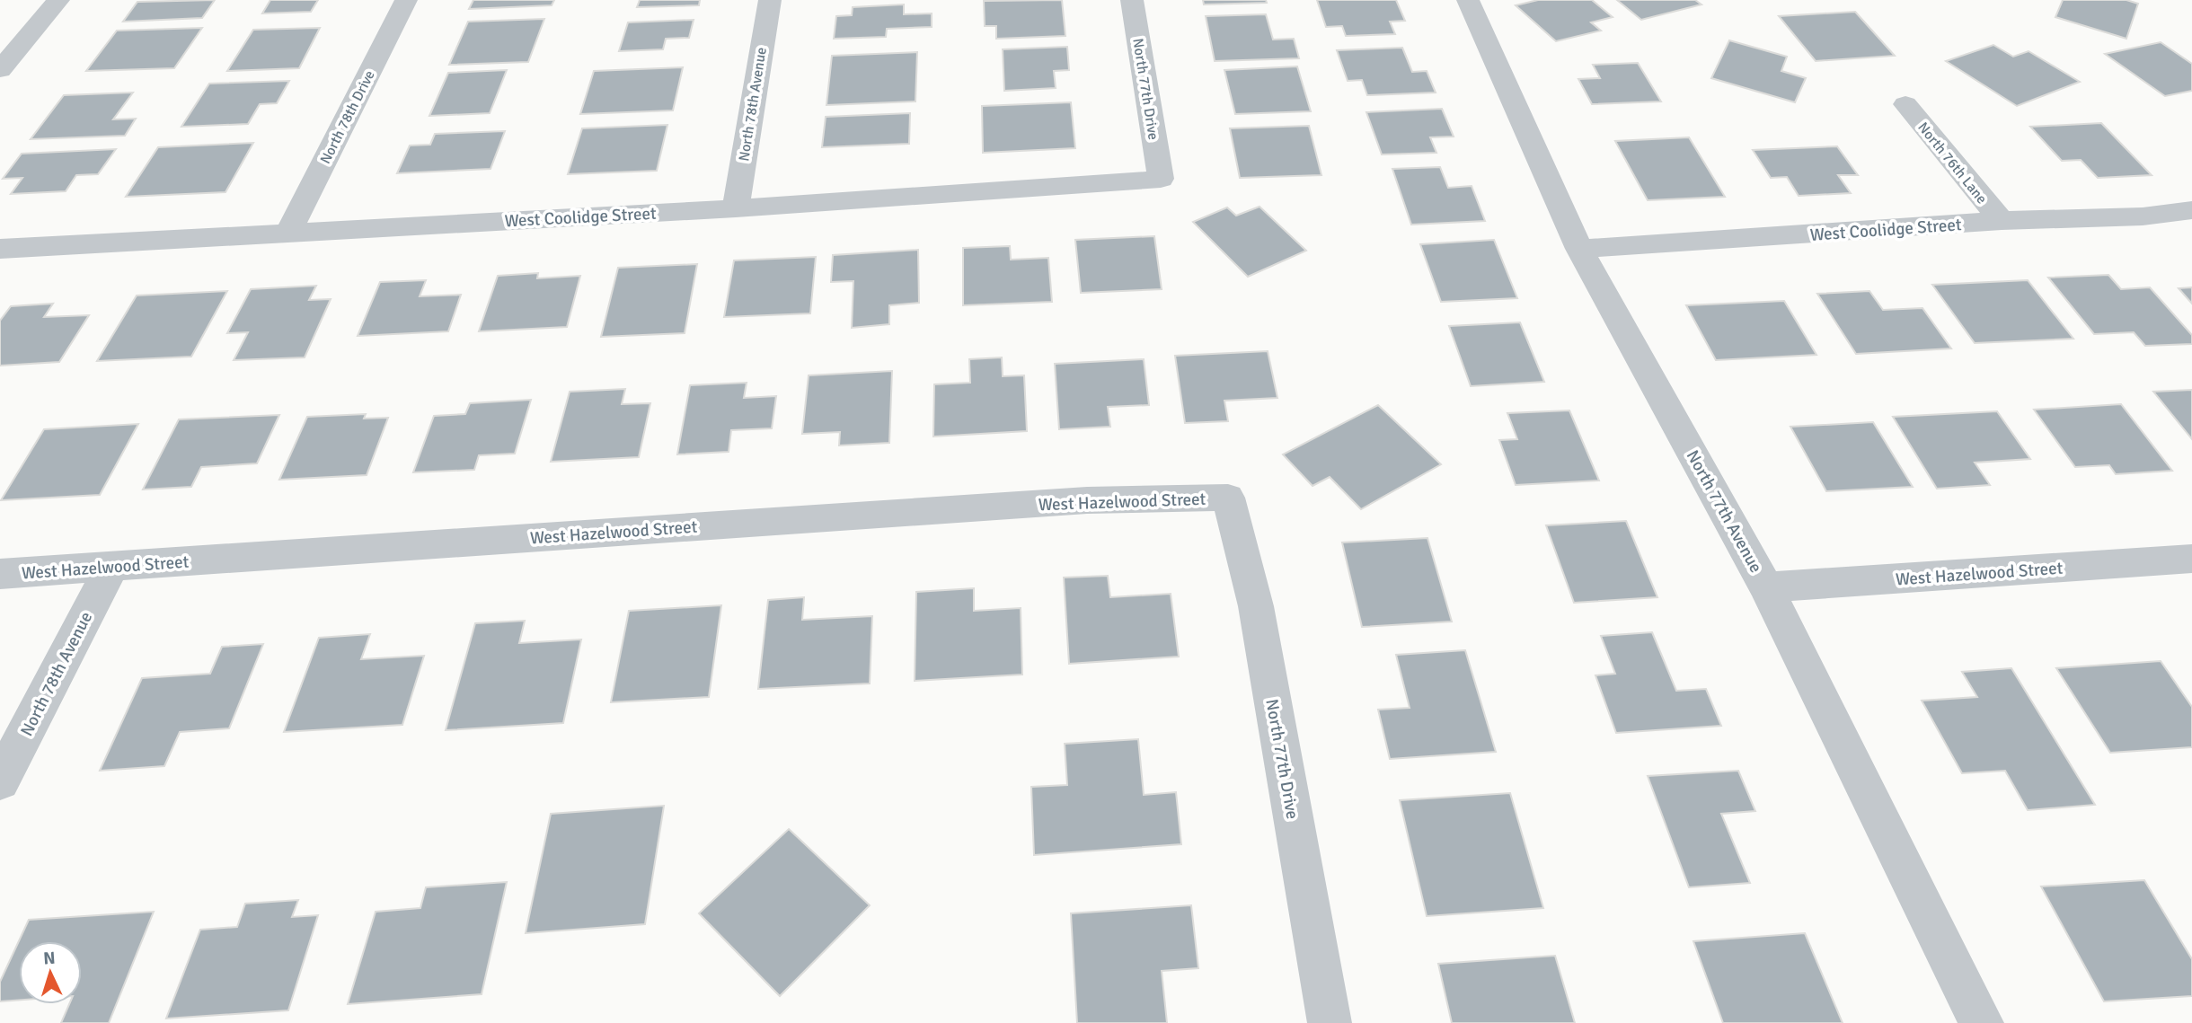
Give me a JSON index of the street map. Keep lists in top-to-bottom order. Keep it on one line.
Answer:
{"streets":{"street":["North 77th Drive","North 78th Avenue","North 78th Drive","North 76th Lane","West Coolidge Street","West Hazelwood Street","North 77th Avenue"]},"crossings":[["North 77th Drive","West Coolidge Street"],["North 77th Drive","West Hazelwood Street"],["North 78th Avenue","West Coolidge Street"],["North 78th Avenue","West Hazelwood Street"],["North 78th Drive","West Coolidge Street"],["North 76th Lane","West Coolidge Street"],["West Coolidge Street","North 77th Avenue"],["West Hazelwood Street","North 77th Avenue"]],"north":"top"}
